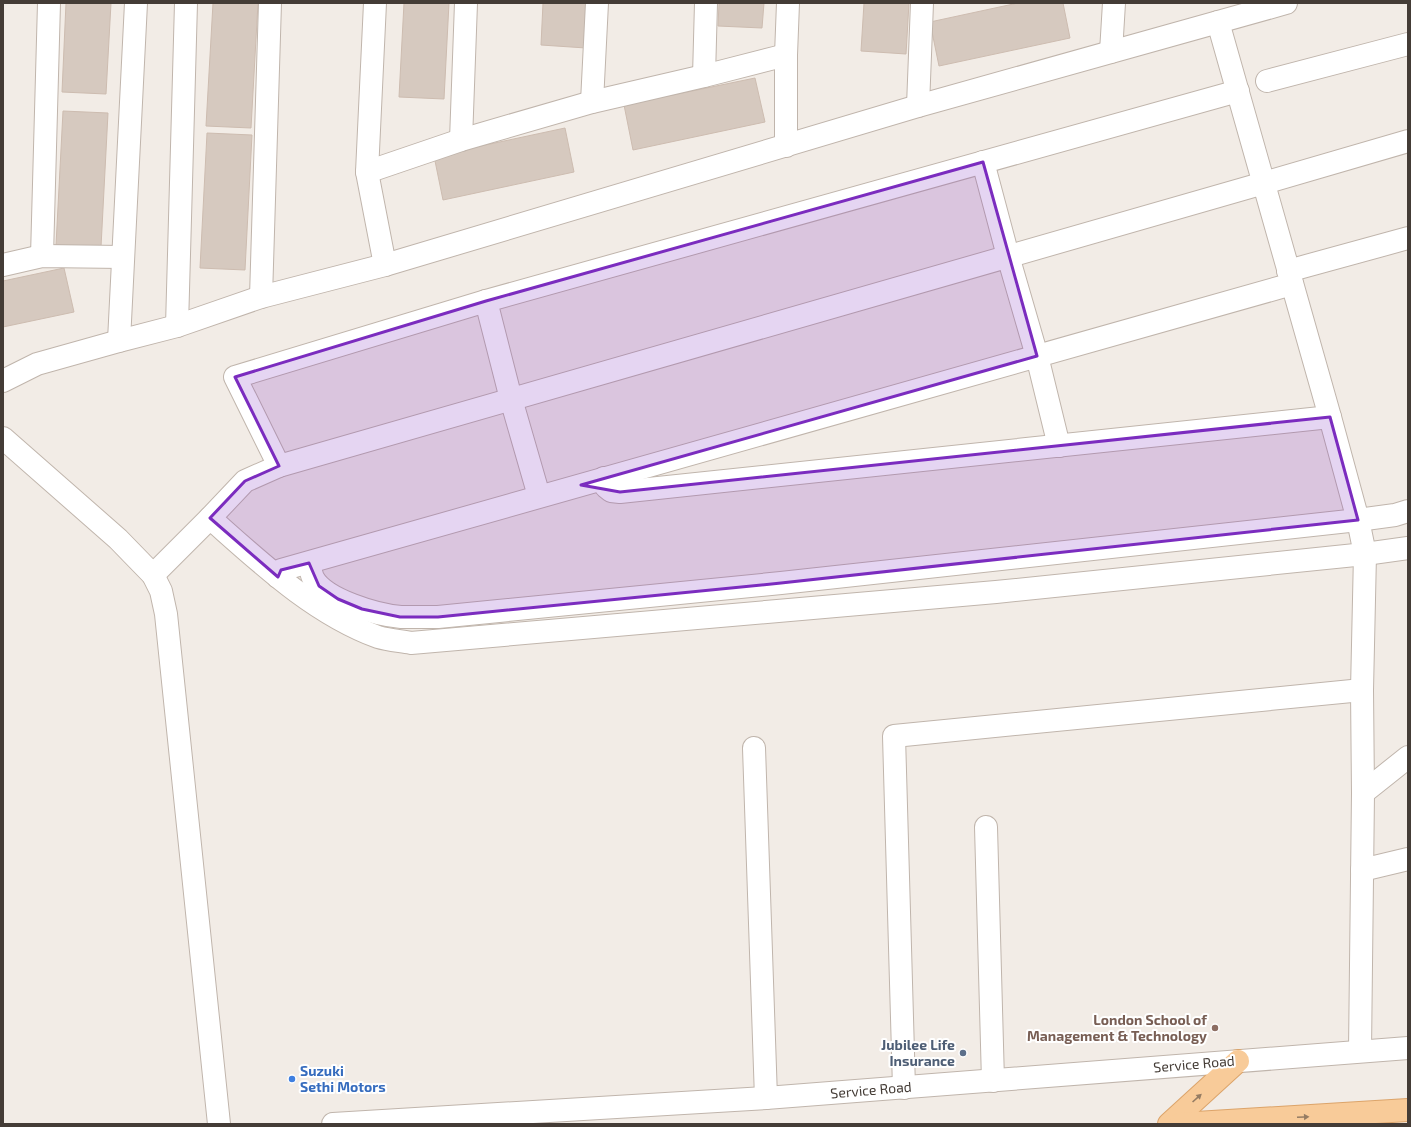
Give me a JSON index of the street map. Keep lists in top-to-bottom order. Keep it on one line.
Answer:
{"streets":{"street":["Service Road"]},"places":["London School of Management & Technology","Jubilee Life Insurance","Suzuki Sethi Motors"]}
